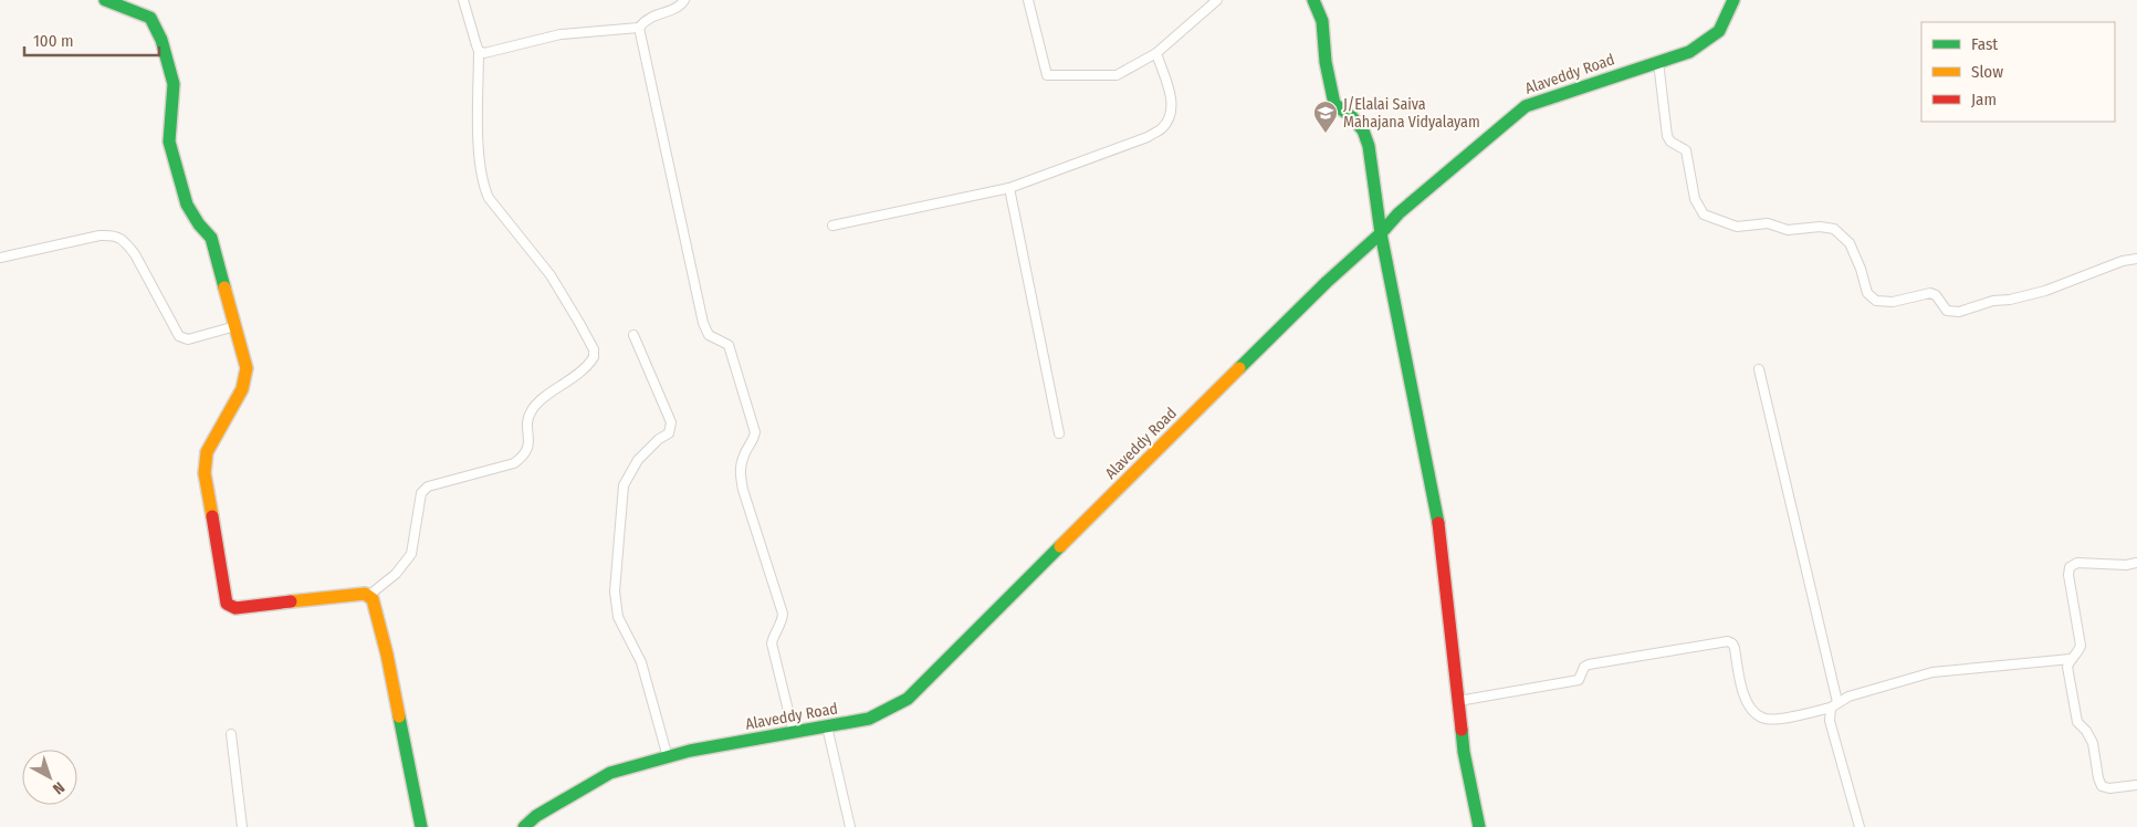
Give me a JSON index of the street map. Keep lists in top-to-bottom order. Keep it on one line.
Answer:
{"streets":{"street":["Alaveddy Road"]},"places":{"school or university":["J/Elalai Saiva Mahajana Vidyalayam"]},"legend":["Fast","Slow","Jam"],"scale_bar":"100 m","north":"bottom right"}
